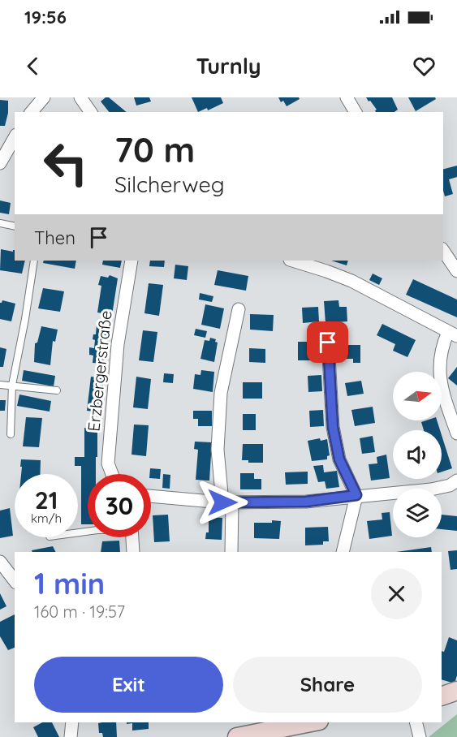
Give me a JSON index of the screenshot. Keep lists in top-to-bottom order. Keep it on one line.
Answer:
{"streets":{"street":["Erzbergerstraße"]},"north":"right","page":{"status":"19:56","header":"Turnly","turn":["70 m","Silcherweg"],"then":"Then","speed":"21 km/h","limit":"30","heading":["1 min","160 m · 19:57"],"buttons":["Exit","Share"]}}
